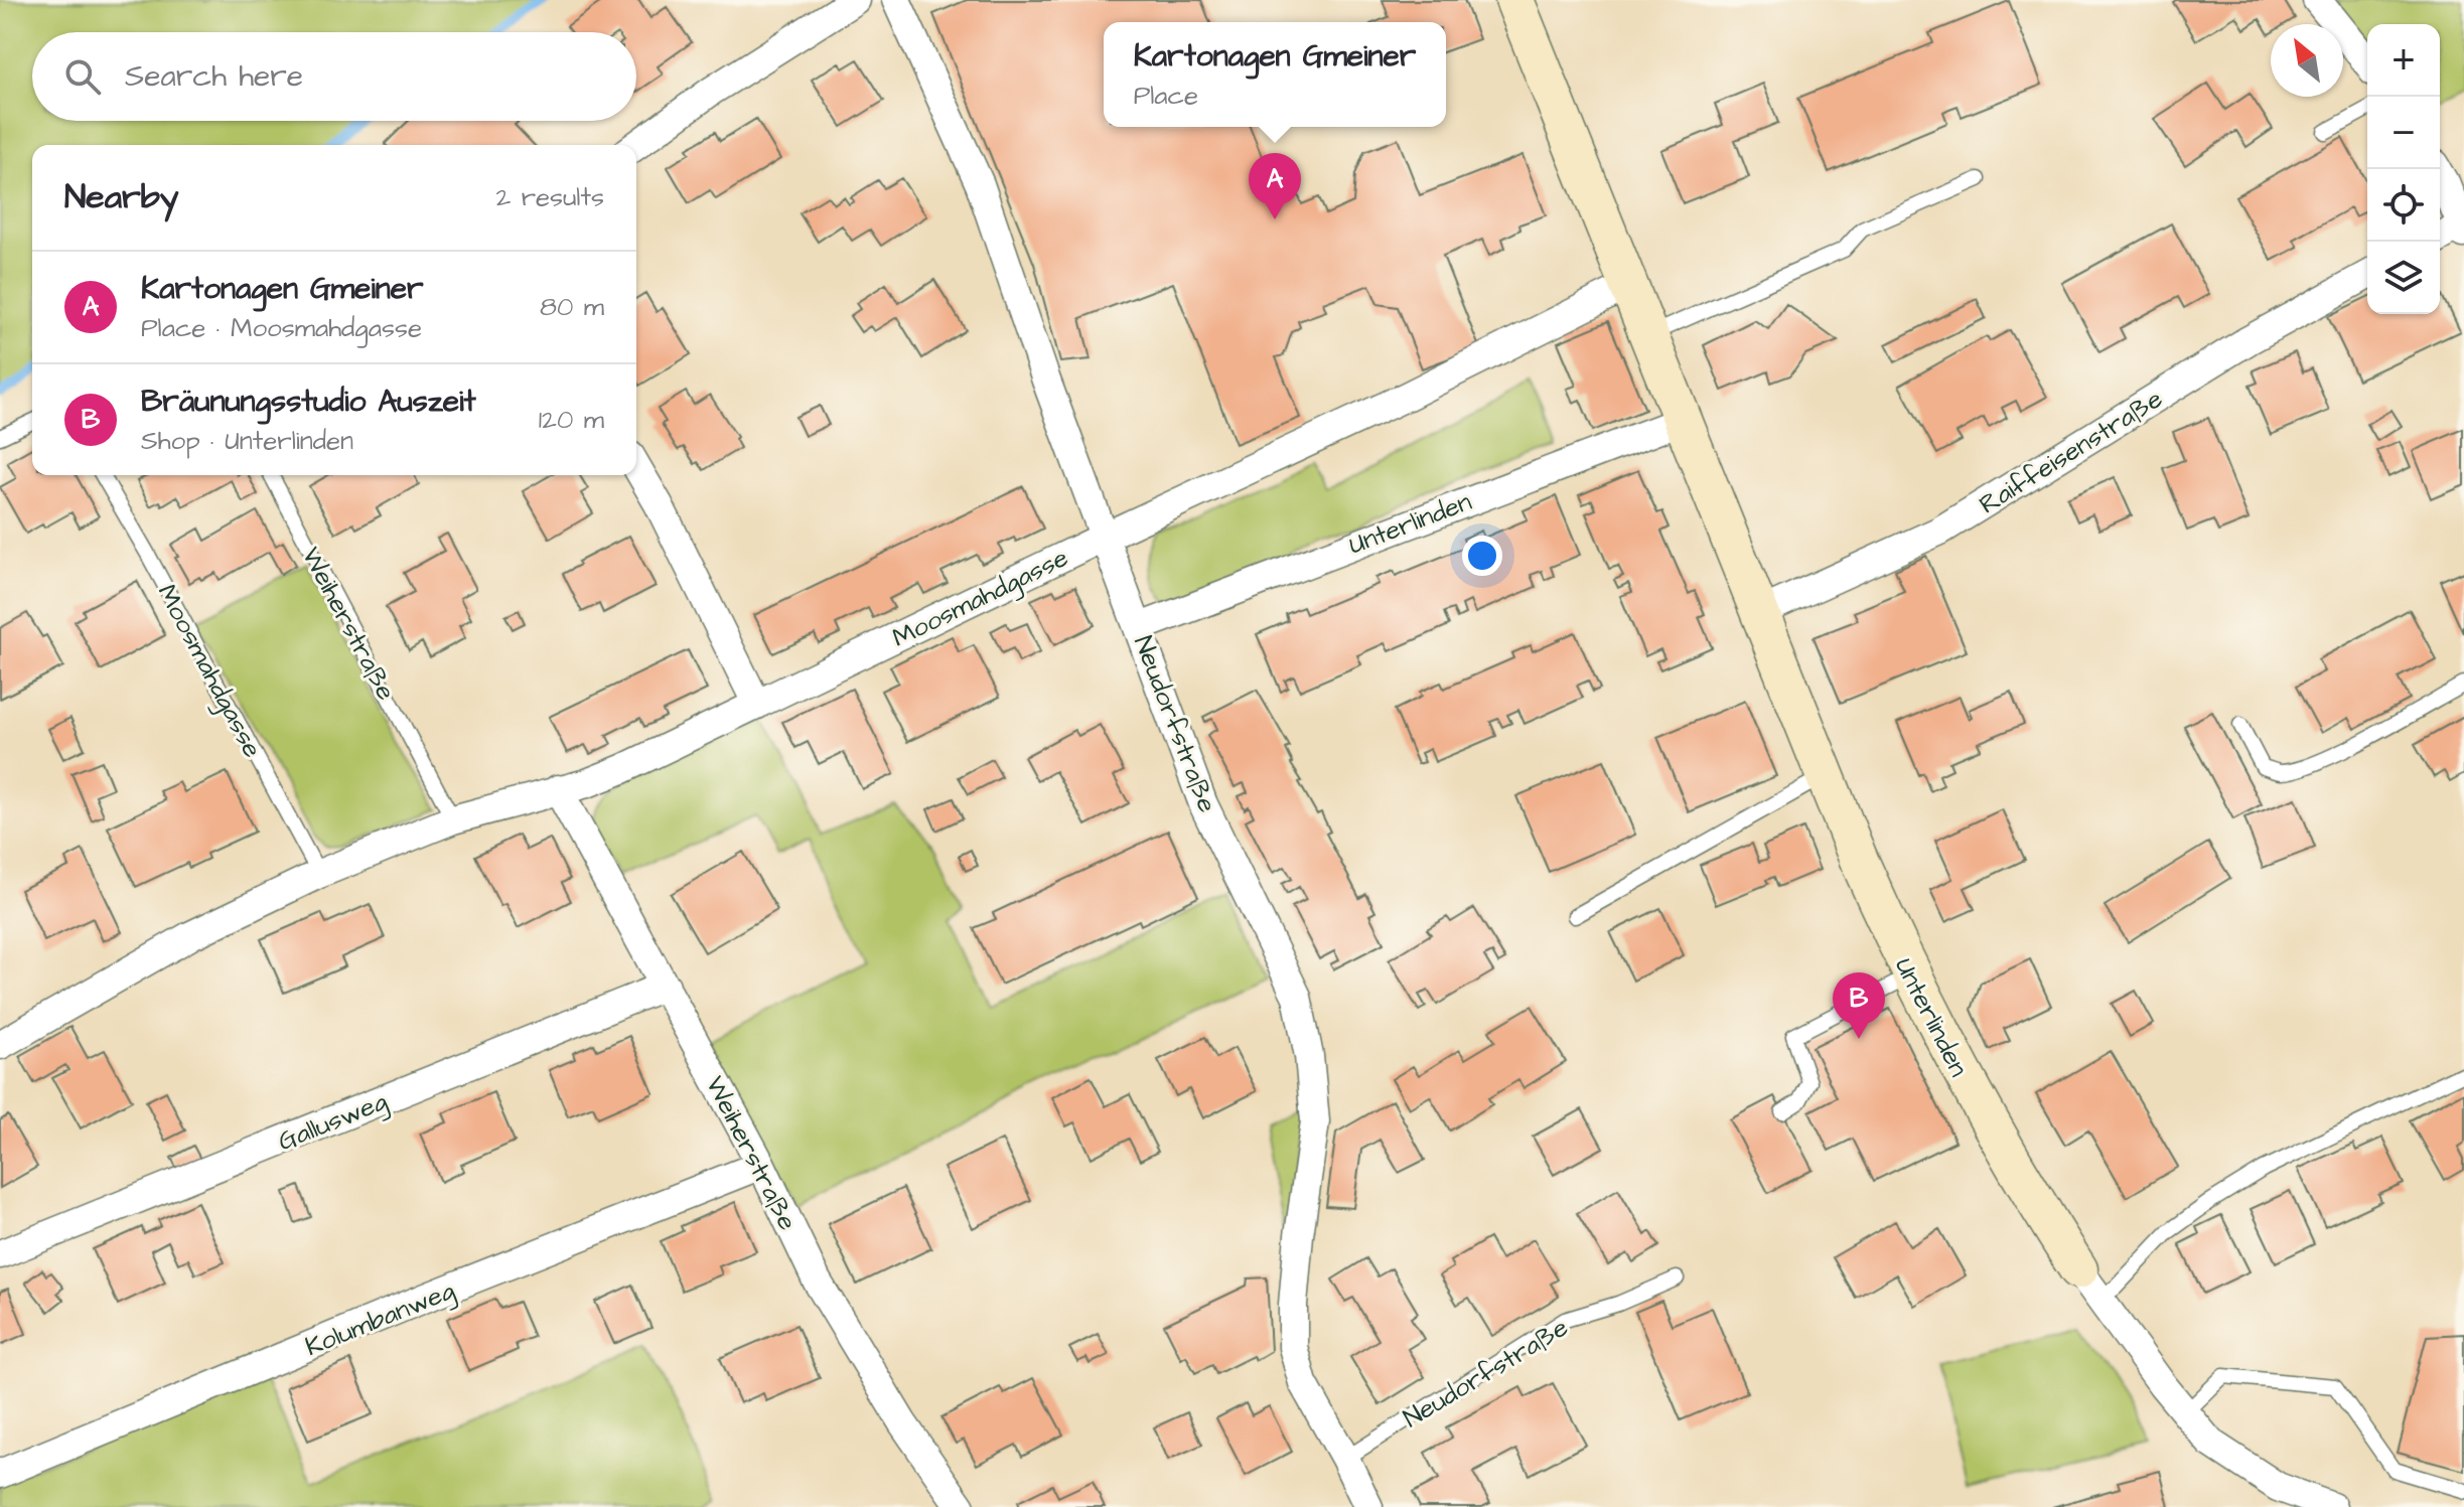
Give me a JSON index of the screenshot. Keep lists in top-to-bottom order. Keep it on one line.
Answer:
{"streets":{"main road":["Unterlinden"],"street":["Raiffeisenstraße","Moosmahdgasse","Weiherstraße","Neudorfstraße","Gallusweg","Kolumbanweg"]},"crossings":[["Raiffeisenstraße","Unterlinden"],["Unterlinden","Moosmahdgasse"],["Unterlinden","Neudorfstraße"],["Moosmahdgasse","Weiherstraße"],["Moosmahdgasse","Neudorfstraße"],["Weiherstraße","Gallusweg"],["Weiherstraße","Kolumbanweg"]],"north":"top left","page":{"popup":["Kartonagen Gmeiner","Place"],"map_buttons":["+","−"],"search":"Search here","heading":["Nearby","2 results"],"pins":["A","B"],"list":[{"mark":"A","name":"Kartonagen Gmeiner","note":"Place · Moosmahdgasse","value":"80 m"},{"mark":"B","name":"Bräunungsstudio Auszeit","note":"Shop · Unterlinden","value":"120 m"}]}}
